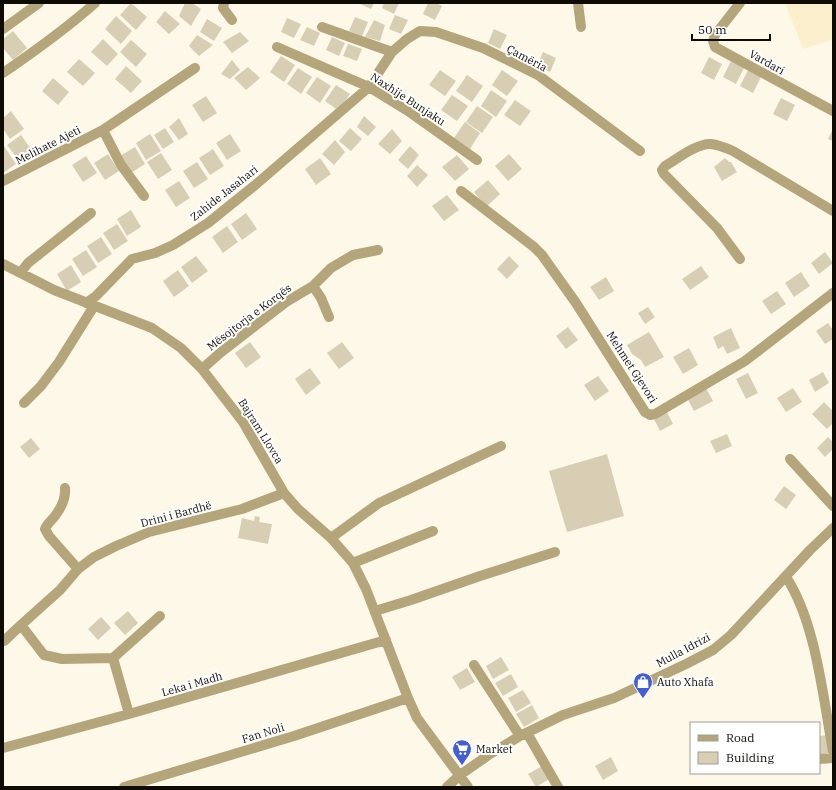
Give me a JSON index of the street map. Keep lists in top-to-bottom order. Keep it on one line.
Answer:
{"streets":{"street":["Çamëria","Vardari","Naxhije Bunjaku","Melihate Ajeti","Zahide Jasahari","Mësojtorja e Korqës","Mehmet Gjevori","Bajram Llovca","Drini i Bardhë","Mulla Idrizi","Leka i Madh","Fan Noli"]},"crossings":[["Çamëria","Naxhije Bunjaku"],["Çamëria","Zahide Jasahari"],["Naxhije Bunjaku","Zahide Jasahari"],["Zahide Jasahari","Bajram Llovca"],["Mësojtorja e Korqës","Bajram Llovca"],["Bajram Llovca","Drini i Bardhë"],["Bajram Llovca","Mulla Idrizi"],["Bajram Llovca","Leka i Madh"],["Bajram Llovca","Fan Noli"]],"places":{"shop":["Auto Xhafa"],"supermarket":["Market"]},"legend":["Road","Building"],"scale_bar":"50 m"}
